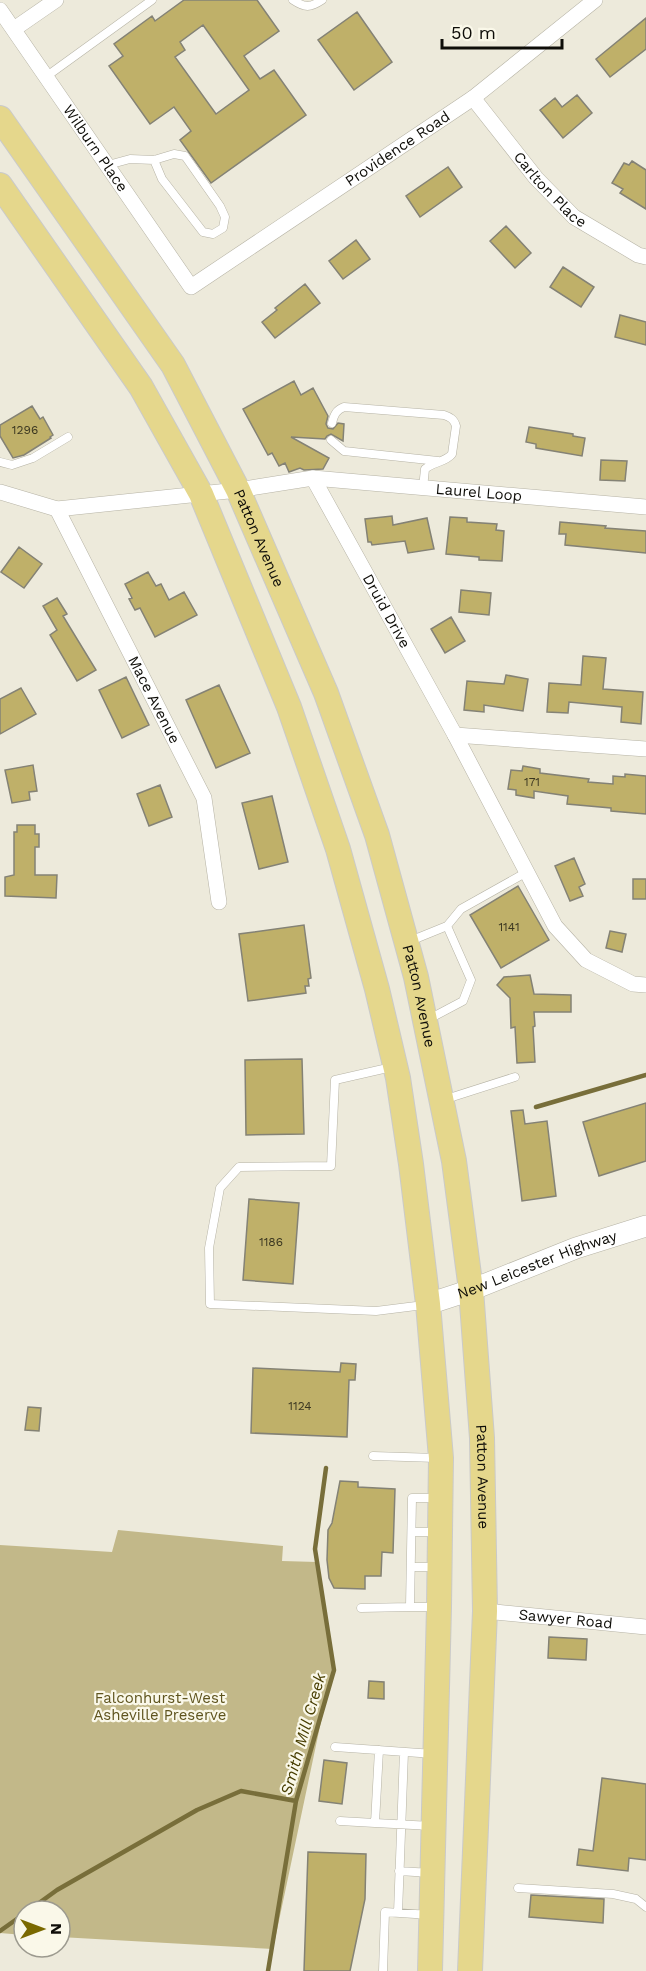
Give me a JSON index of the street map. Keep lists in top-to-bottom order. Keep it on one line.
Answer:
{"streets":{"main road":["Patton Avenue","New Leicester Highway"],"street":["Wilburn Place","Providence Road","Carlton Place","Laurel Loop","Druid Drive","Mace Avenue","Sawyer Road"]},"crossings":[["Wilburn Place","Providence Road"],["Providence Road","Carlton Place"],["Laurel Loop","Druid Drive"],["Patton Avenue","New Leicester Highway"],["Patton Avenue","Sawyer Road"]],"water":["Smith Mill Creek"],"parks":["Falconhurst-West Asheville Preserve"],"house_numbers":["1296","171","1141","1186","1124"],"scale_bar":"50 m","north":"right"}
